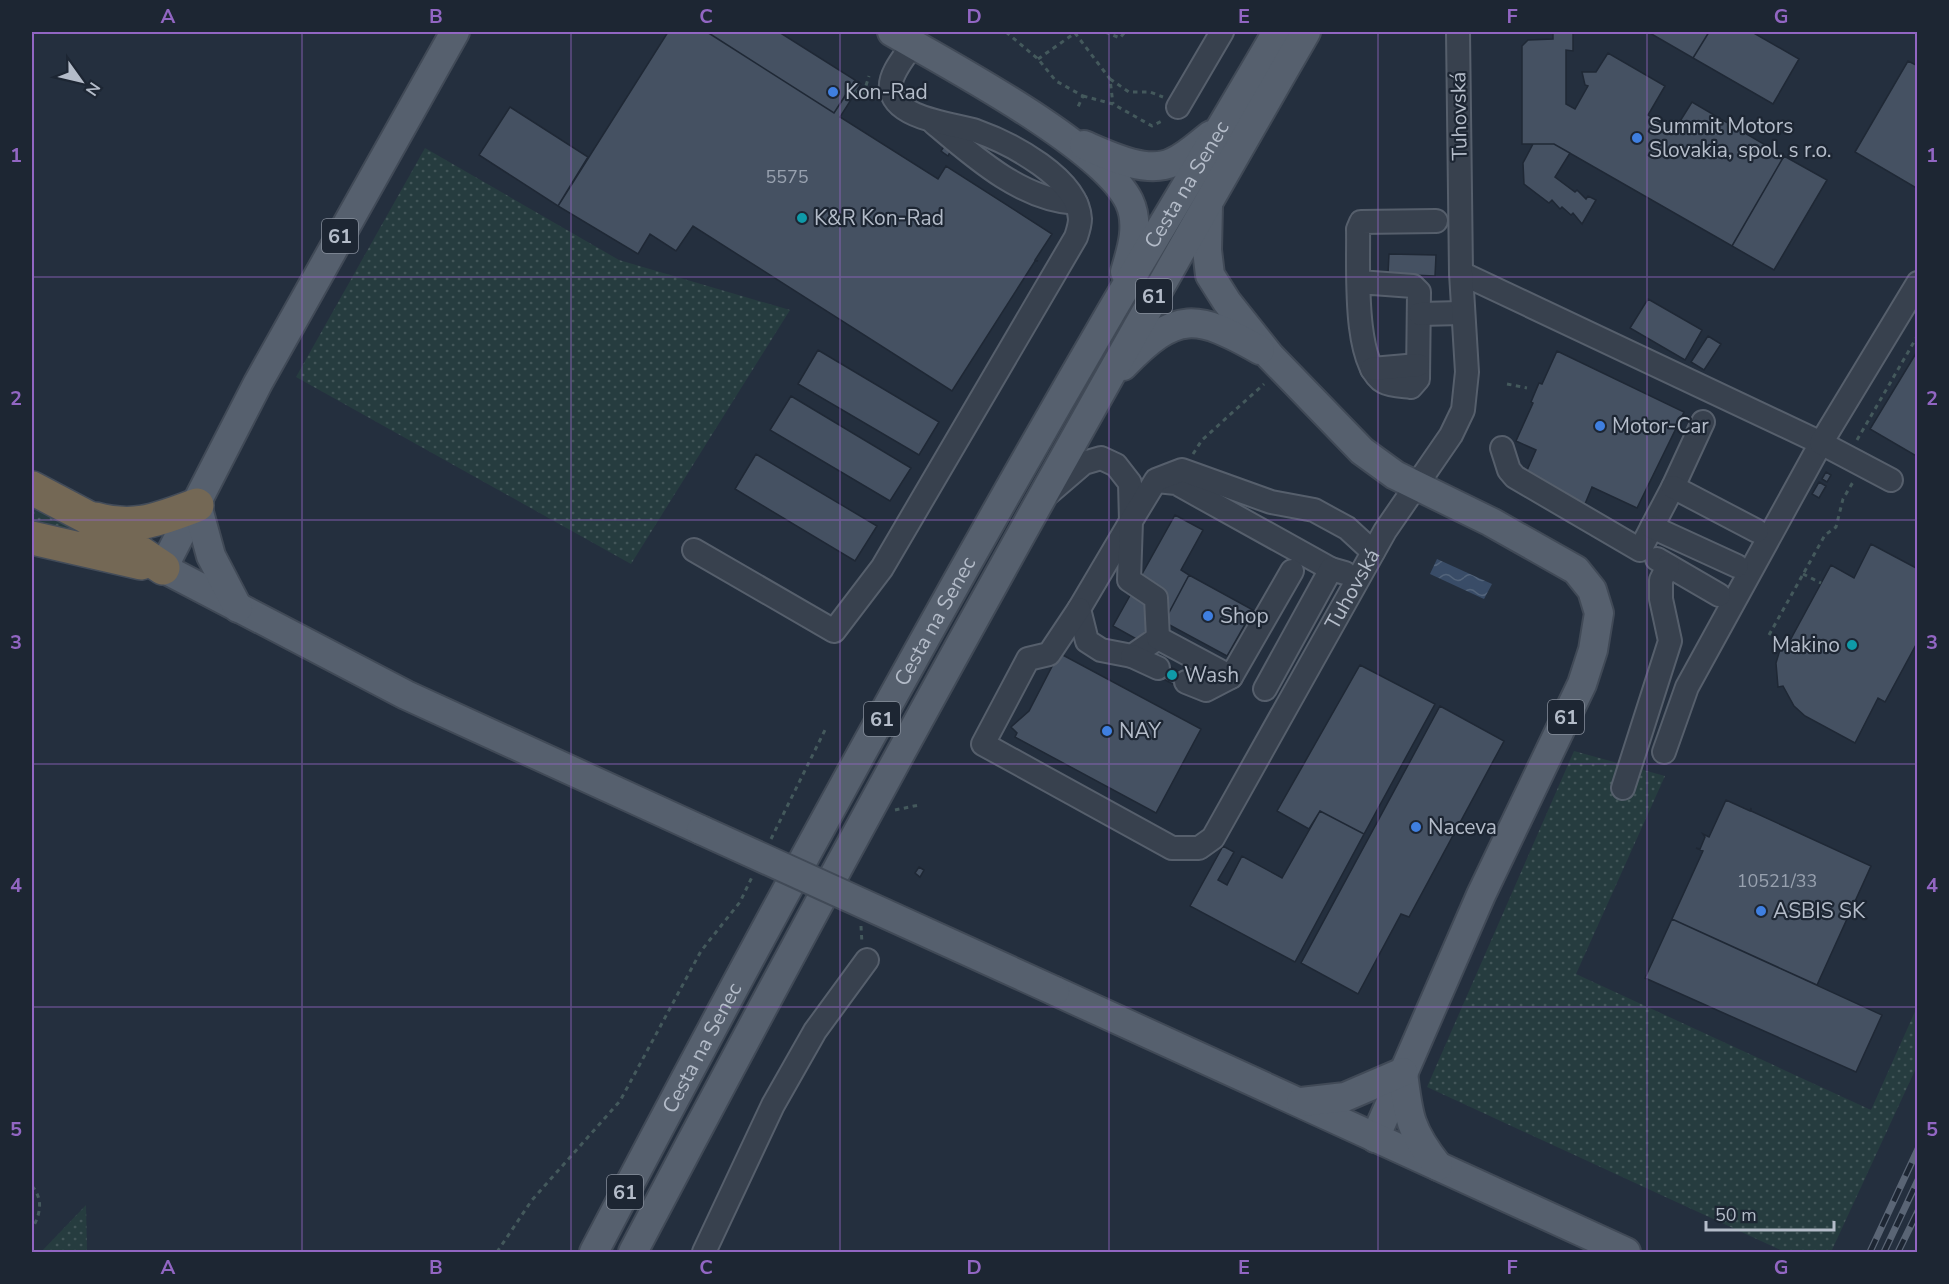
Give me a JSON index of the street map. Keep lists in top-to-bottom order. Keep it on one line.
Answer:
{"streets":{"main road":["Cesta na Senec","61"],"street":["Tuhovská"]},"crossings":[["Tuhovská","61"],["Cesta na Senec","61"]],"places":["Kon-Rad","Summit Motors Slovakia, spol. s r.o.","K&R Kon-Rad","Motor-Car","Shop","Makino","Wash","NAY","Naceva","ASBIS SK"],"house_numbers":["5575","10521/33"],"scale_bar":"50 m","north":"bottom right","grid":{"columns":["A","B","C","D","E","F","G"],"rows":["1","2","3","4","5"]}}
